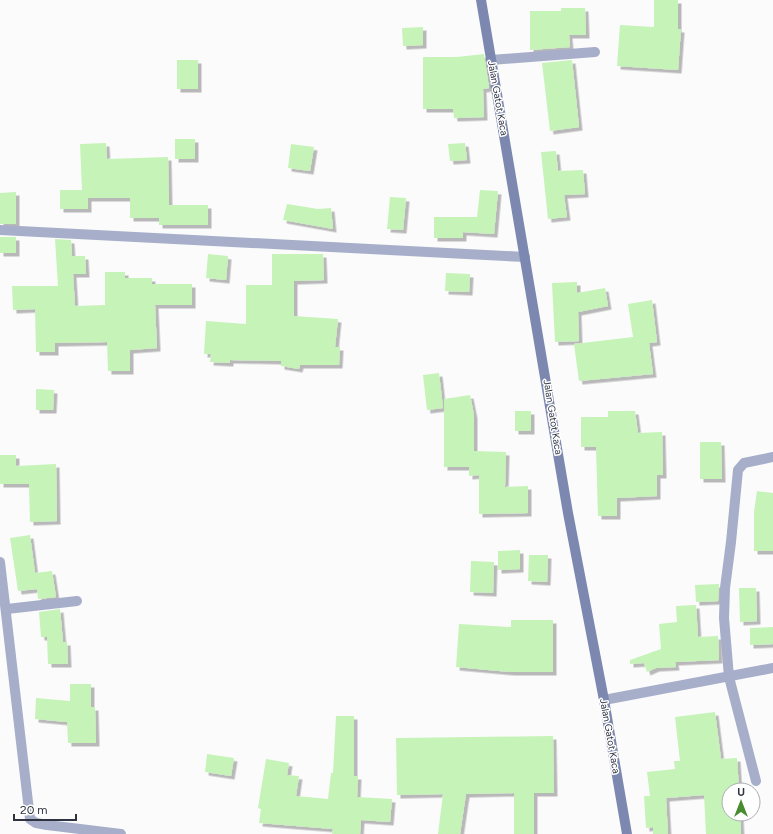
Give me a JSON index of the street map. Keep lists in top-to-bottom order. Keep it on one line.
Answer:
{"streets":{"main road":["Jalan Gatot Kaca"]},"scale_bar":"20 m","north":"top"}
